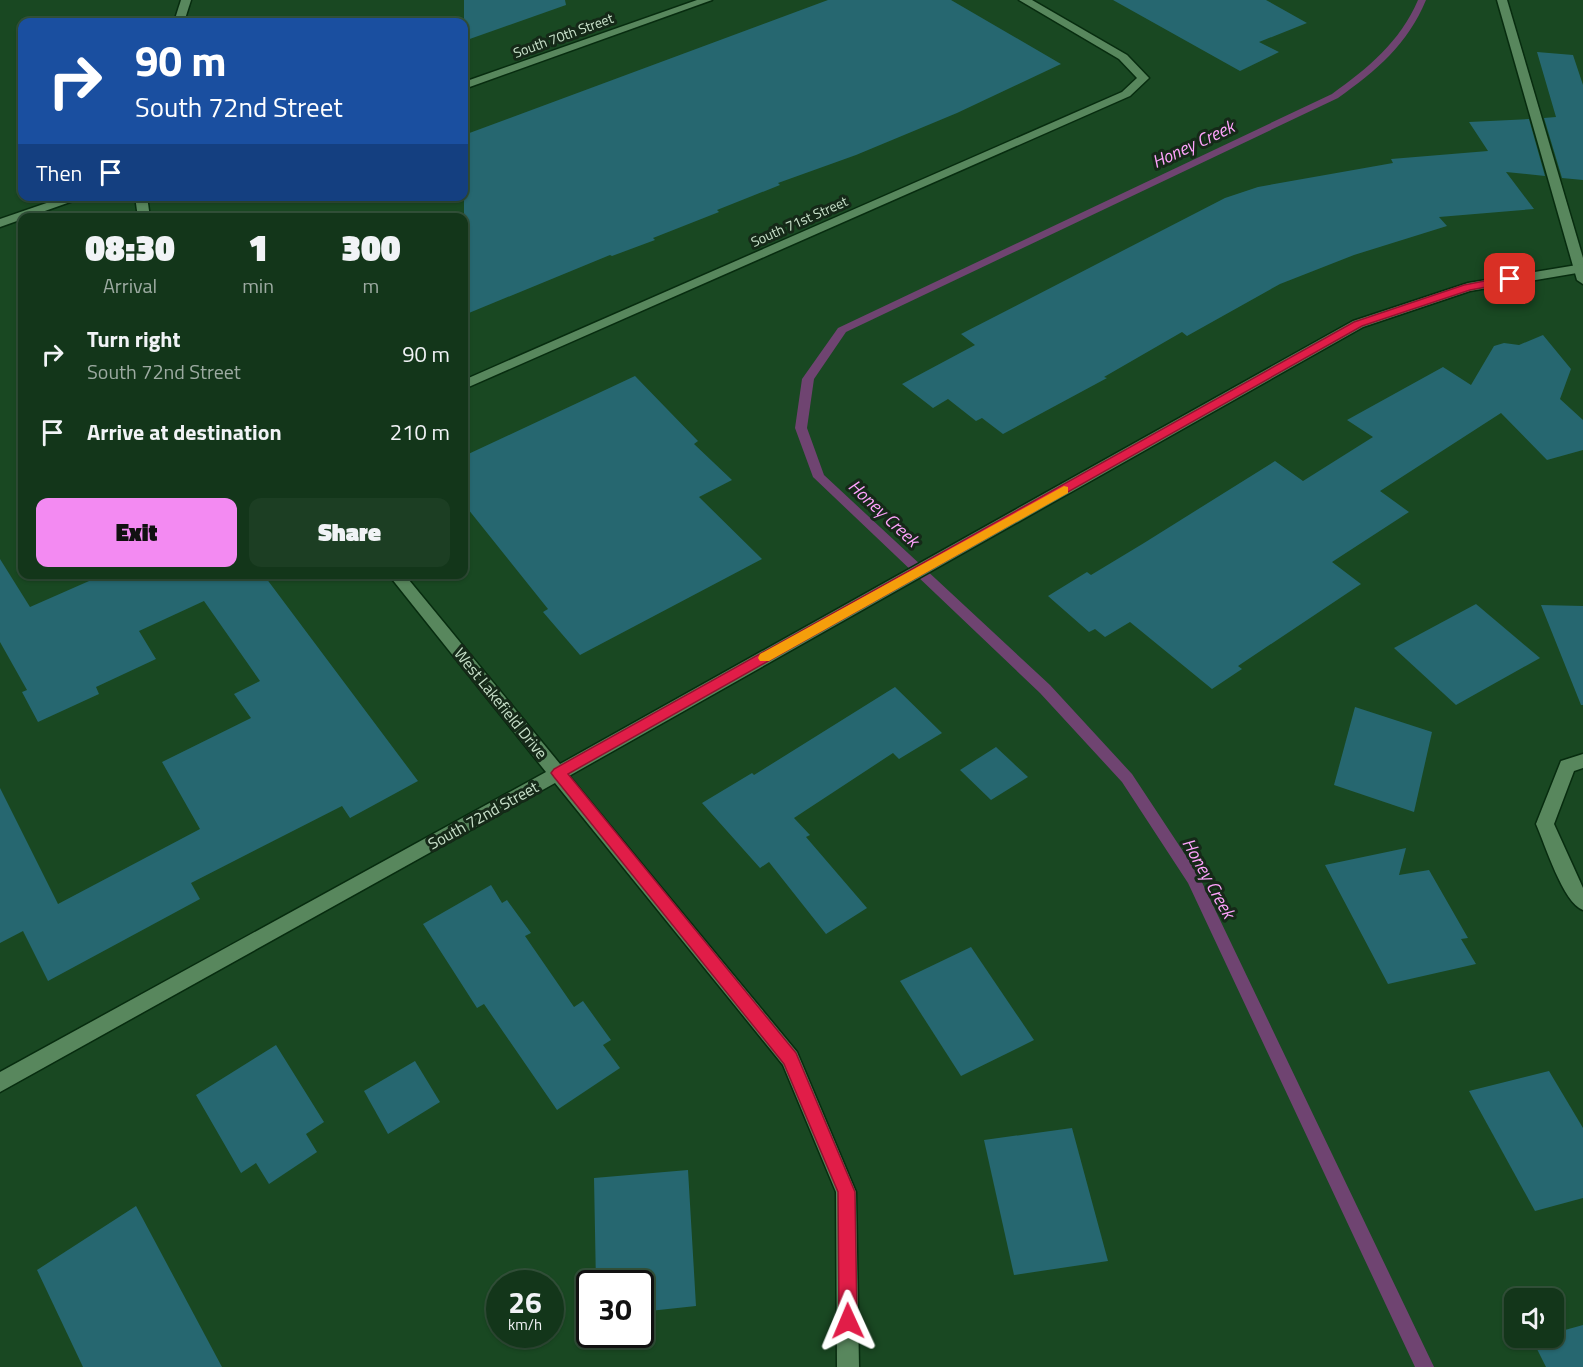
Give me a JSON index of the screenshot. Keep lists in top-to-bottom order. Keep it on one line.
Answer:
{"streets":{"street":["South 70th Street","South 71st Street","West Lakefield Drive","South 72nd Street"]},"crossings":[["West Lakefield Drive","South 72nd Street"]],"water":["Honey Creek"],"page":{"turn":["90 m","South 72nd Street"],"then":"Then","eta":["08:30","Arrival","1","min","300","m"],"list":[{"name":"Turn right","note":"South 72nd Street","value":"90 m"},{"name":"Arrive at destination","value":"210 m"}],"buttons":["Exit","Share"],"speed":"26 km/h","limit":"30"}}
